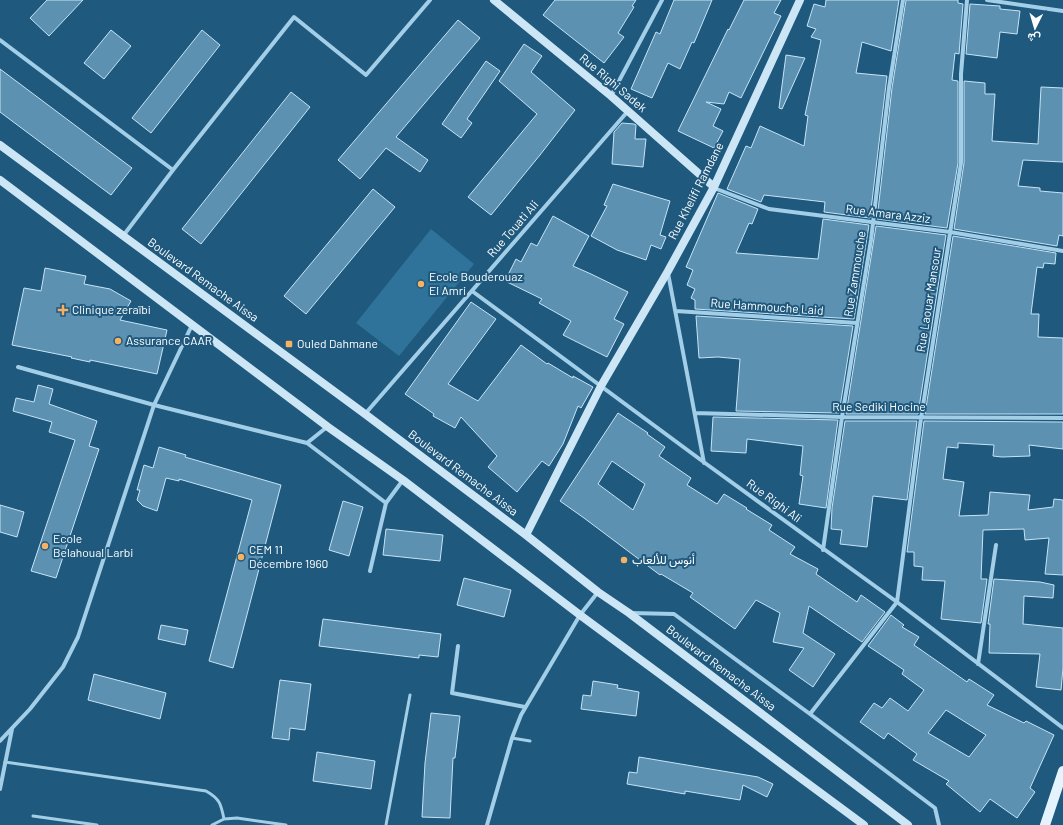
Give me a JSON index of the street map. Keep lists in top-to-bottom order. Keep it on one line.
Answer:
{"streets":{"main road":["Rue Righi Sadek","Rue Khelifi Ramdane","Boulevard Remache Aissa"],"street":["Rue Amara Azziz","Rue Touati Ali","Rue Zammouche","Rue Laouar Mansour","Rue Hammouche Laid","Rue Sediki Hocine","Rue Righi Ali"]},"crossings":[["Rue Righi Sadek","Rue Khelifi Ramdane"],["Rue Righi Sadek","Rue Amara Azziz"],["Rue Righi Sadek","Rue Touati Ali"],["Rue Khelifi Ramdane","Rue Amara Azziz"],["Rue Khelifi Ramdane","Boulevard Remache Aissa"],["Rue Khelifi Ramdane","Rue Righi Ali"],["Rue Amara Azziz","Rue Zammouche"],["Rue Amara Azziz","Rue Laouar Mansour"],["Rue Touati Ali","Boulevard Remache Aissa"],["Rue Touati Ali","Rue Righi Ali"],["Rue Zammouche","Rue Hammouche Laid"],["Rue Zammouche","Rue Sediki Hocine"],["Rue Zammouche","Rue Righi Ali"],["Rue Laouar Mansour","Rue Sediki Hocine"],["Rue Laouar Mansour","Rue Righi Ali"]],"places":{"other":["Ecole Bouderouaz El Amri","Assurance CAAR","Ecole Belahoual Larbi","CEM 11 Décembre 1960","أنوس للألعاب"],"health":["Clinique zeraïbi"],"transit":["Ouled Dahmane"]},"north":"bottom"}
